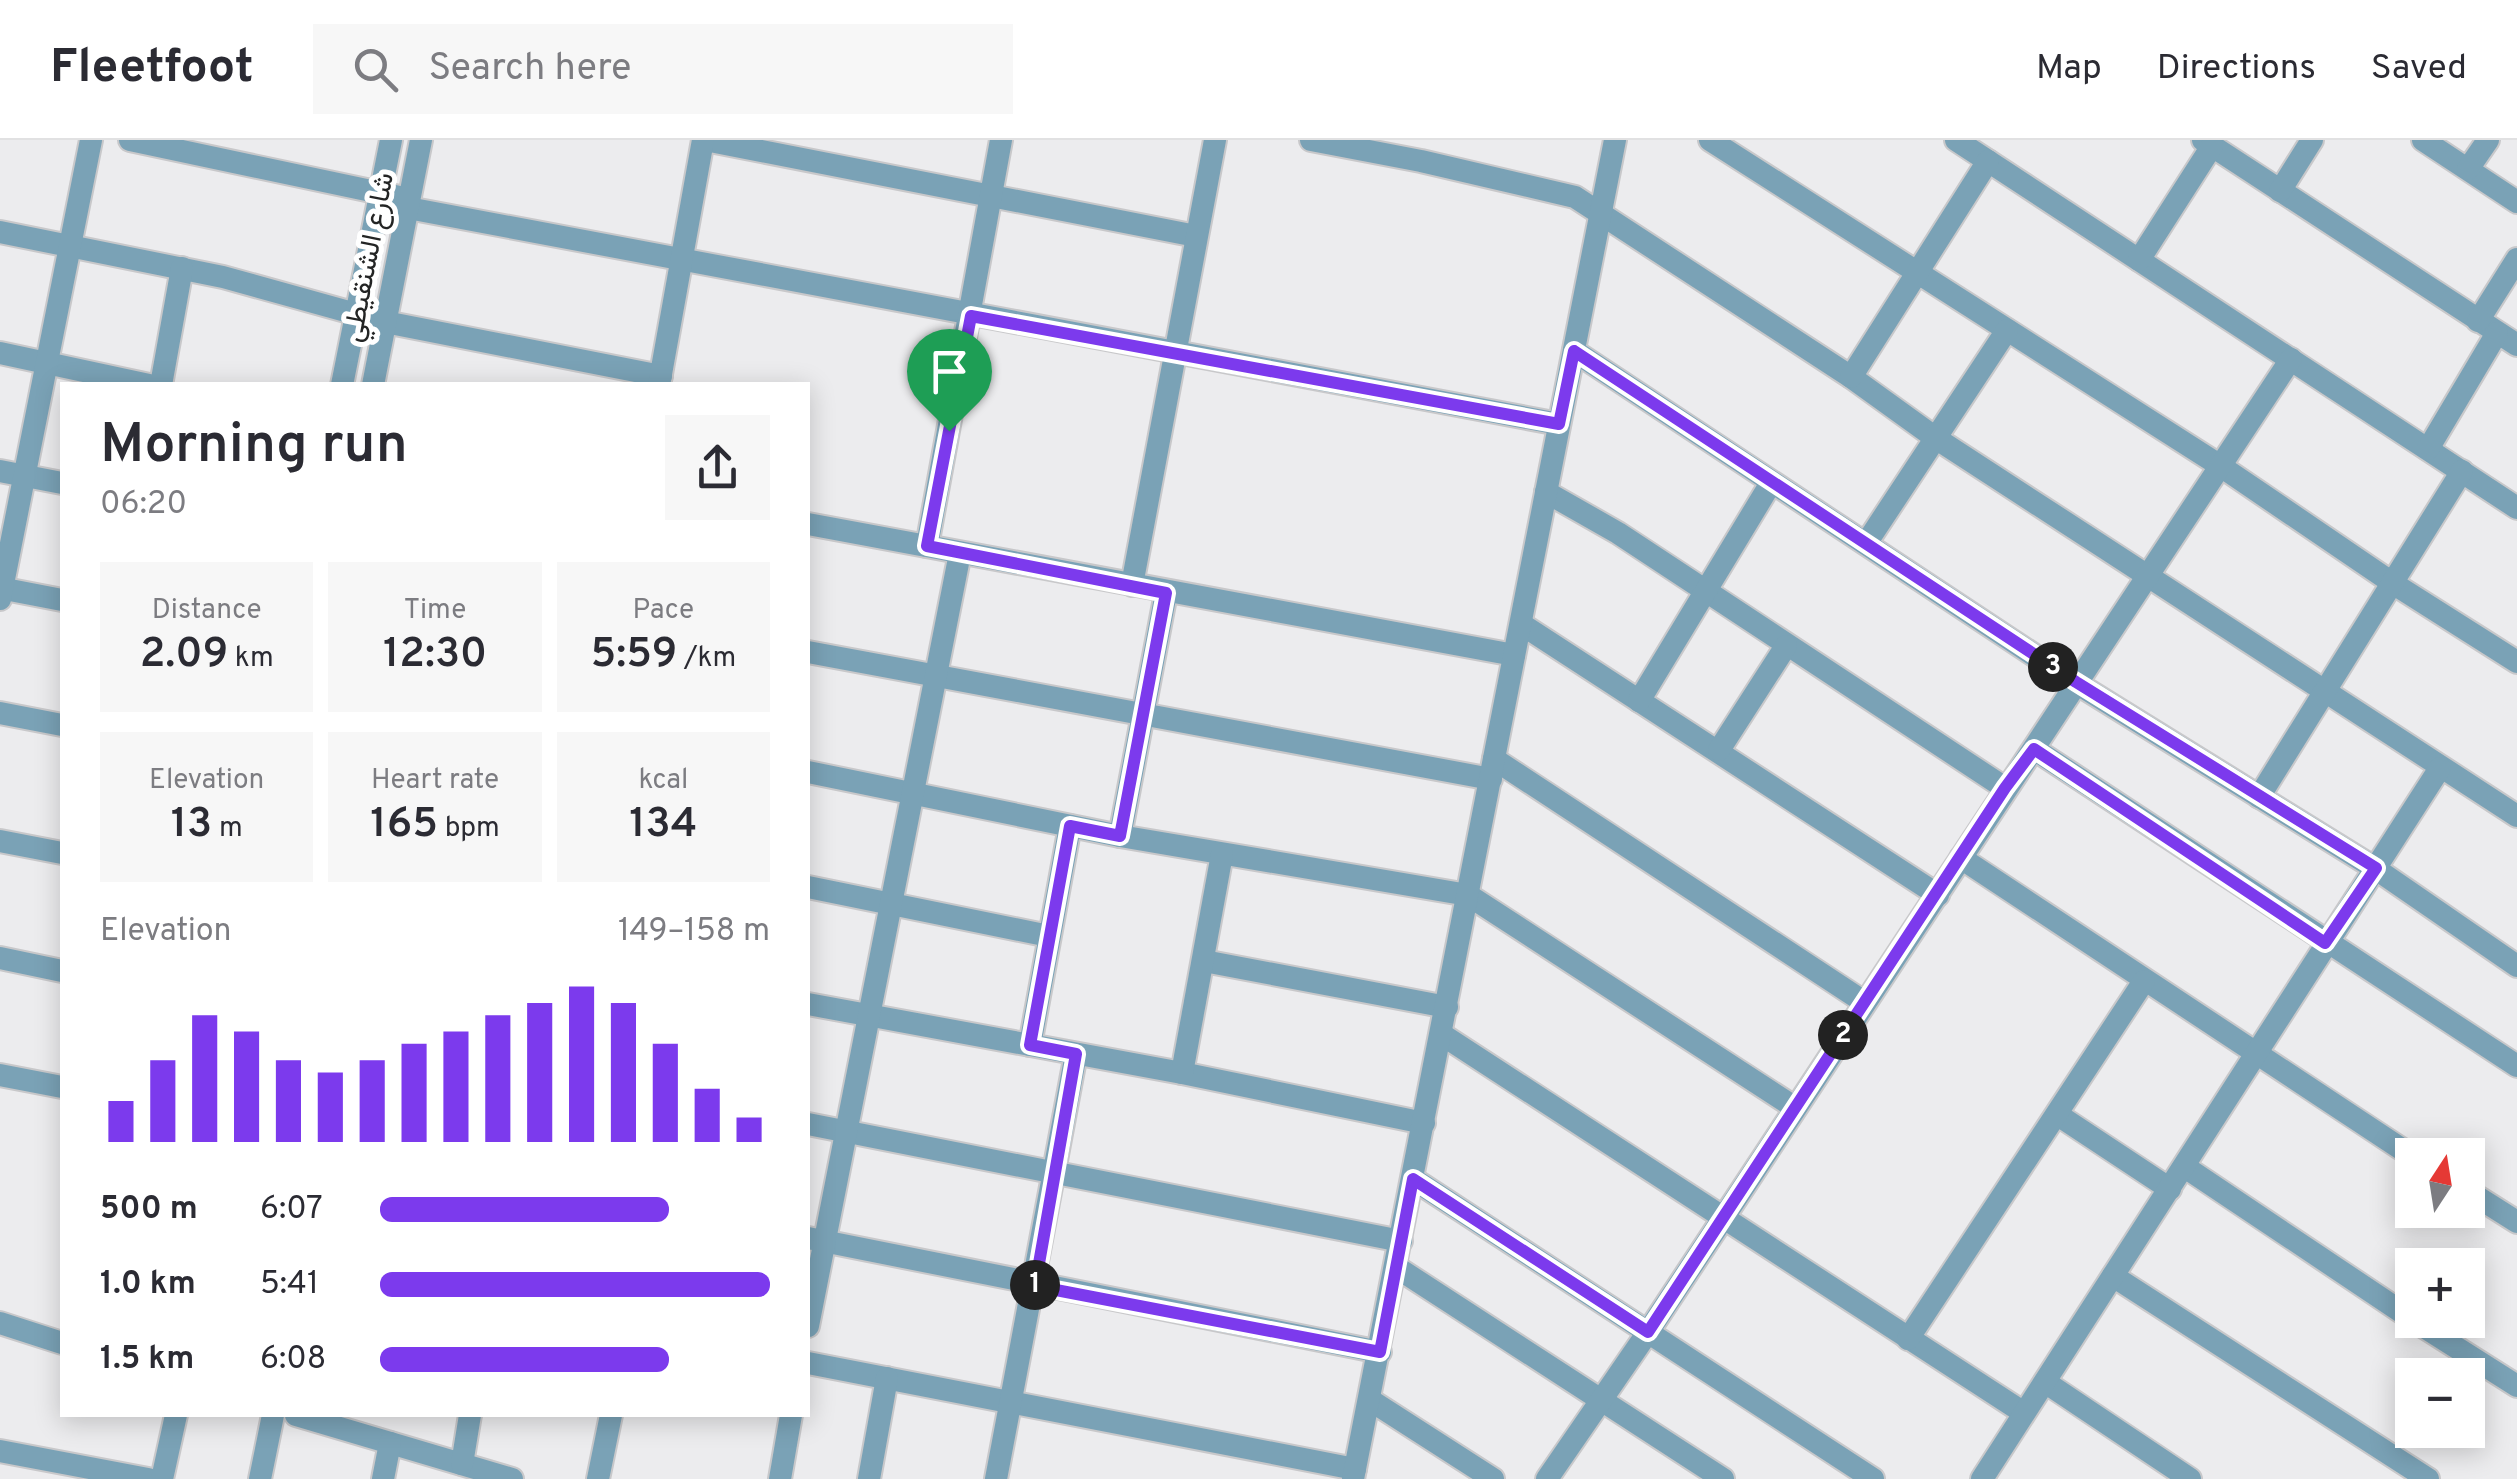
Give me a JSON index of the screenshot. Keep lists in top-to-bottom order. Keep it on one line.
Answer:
{"streets":{"street":["شارع الشنقيطي"]},"north":"top","page":{"header":"Fleetfoot","search":"Search here","nav":["Map","Directions","Saved"],"heading":["Morning run","06:20"],"stats":[["Distance","2.09 km"],["Time","12:30"],["Pace","5:59 /km"],["Elevation","13 m"],["Heart rate","165 bpm"],["kcal","134"]],"pins":["3","2","1"],"chart":["Elevation","149–158 m"],"map_buttons":["+","−"],"list":[{"name":"500 m","note":"6:07"},{"name":"1.0 km","note":"5:41"},{"name":"1.5 km","note":"6:08"}]}}
